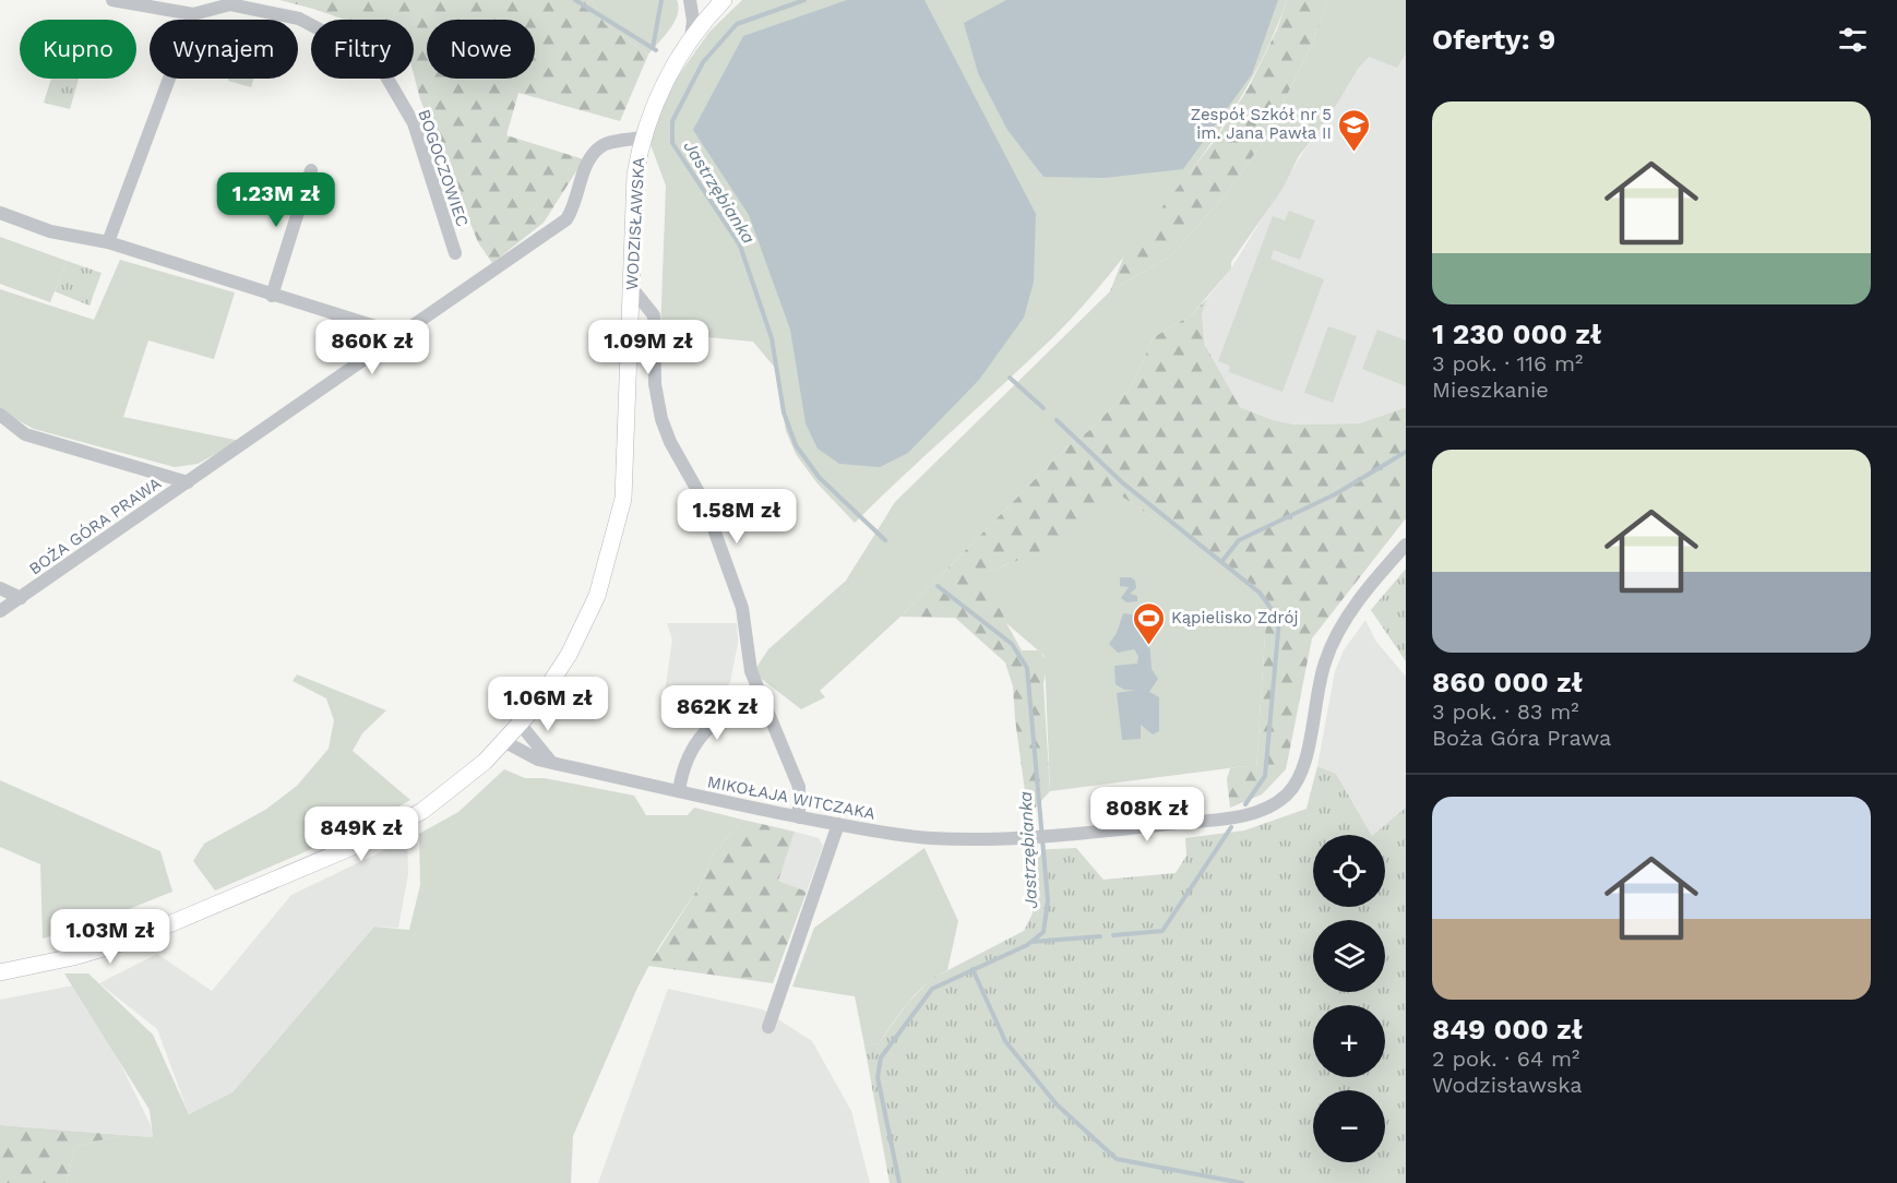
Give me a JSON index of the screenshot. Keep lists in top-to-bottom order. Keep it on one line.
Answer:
{"streets":{"main road":["WODZISŁAWSKA"],"street":["BOGOCZOWIEC","BOŻA GÓRA PRAWA","MIKOŁAJA WITCZAKA"]},"crossings":[["WODZISŁAWSKA","BOŻA GÓRA PRAWA"],["WODZISŁAWSKA","MIKOŁAJA WITCZAKA"]],"water":["Jastrzębianka"],"places":{"school or university":["Zespół Szkół nr 5 im. Jana Pawła II"],"sports":["Kąpielisko Zdrój"]},"page":{"heading":"Oferty: 9","chip":["Kupno","Wynajem","Filtry","Nowe"],"list":[{"name":"1 230 000 zł","note":"3 pok. · 116 m² · Mieszkanie"},{"name":"860 000 zł","note":"3 pok. · 83 m² · Boża Góra Prawa"},{"name":"849 000 zł","note":"2 pok. · 64 m² · Wodzisławska"}],"price":["1.23M zł","860K zł","1.09M zł","1.58M zł","1.06M zł","862K zł","808K zł","849K zł","1.03M zł"],"map_buttons":["+","−"]}}
